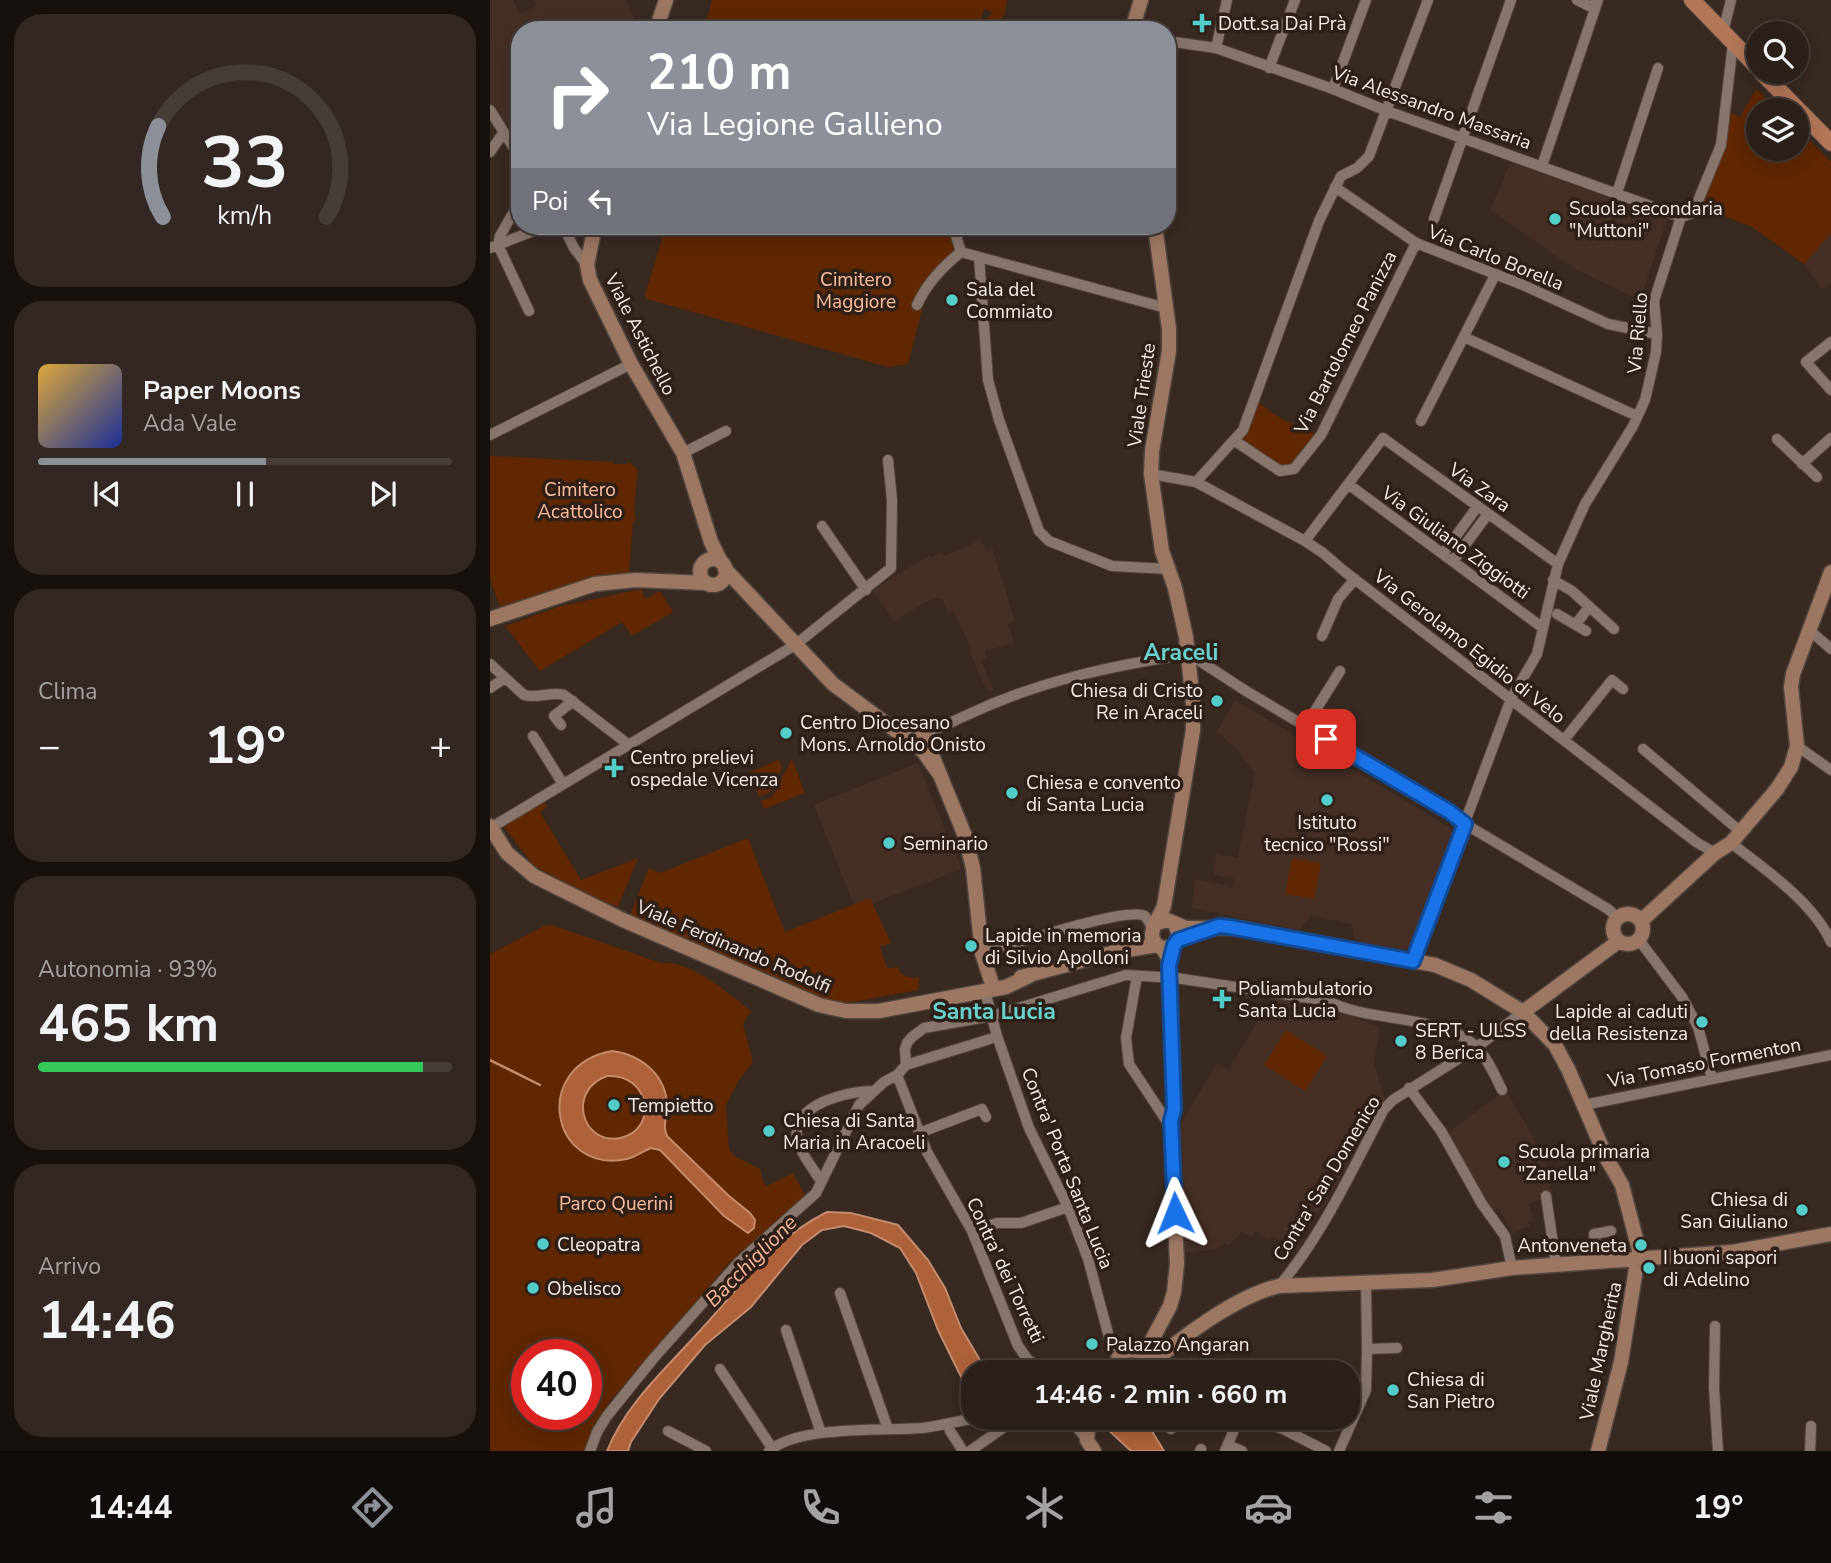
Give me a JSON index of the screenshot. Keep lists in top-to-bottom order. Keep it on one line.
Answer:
{"streets":{"street":["Via Alessandro Massaria","Via Carlo Borella","Via Riello","Viale Astichello","Via Bartolomeo Panizza","Viale Trieste","Via Zara","Via Giuliano Ziggiotti","Via Gerolamo Egidio di Velo","Viale Ferdinando Rodolfi","Via Tomaso Formenton","Contra' Porta Santa Lucia","Contra' San Domenico","Contra' dei Torretti","Viale Margherita"]},"crossings":[["Via Alessandro Massaria","Via Riello"],["Via Carlo Borella","Via Riello"],["Via Carlo Borella","Via Bartolomeo Panizza"],["Via Riello","Via Zara"],["Via Riello","Via Giuliano Ziggiotti"],["Via Riello","Via Gerolamo Egidio di Velo"],["Via Riello","Viale Ferdinando Rodolfi"],["Viale Trieste","Via Gerolamo Egidio di Velo"],["Viale Trieste","Viale Ferdinando Rodolfi"],["Via Zara","Via Giuliano Ziggiotti"],["Viale Ferdinando Rodolfi","Contra' Porta Santa Lucia"]],"districts":["Araceli","Santa Lucia"],"water":["Bacchiglione"],"parks":["Cimitero Maggiore","Cimitero Acattolico","Parco Querini"],"places":{"health":["Dott.sa Dai Prà","Centro prelievi ospedale Vicenza","Poliambulatorio Santa Lucia"],"other":["Scuola secondaria \"Muttoni\"","Sala del Commiato","Chiesa di Cristo Re in Araceli","Centro Diocesano Mons. Arnoldo Onisto","Chiesa e convento di Santa Lucia","Istituto tecnico \"Rossi\"","Seminario","Lapide in memoria di Silvio Apolloni","Lapide ai caduti della Resistenza","SERT - ULSS 8 Berica","Tempietto","Chiesa di Santa Maria in Aracoeli","Scuola primaria \"Zanella\"","Chiesa di San Giuliano","Cleopatra","Antonveneta","I buoni sapori di Adelino","Obelisco","Palazzo Angaran","Chiesa di San Pietro"]},"page":{"turn":["210 m","Via Legione Gallieno"],"then":"Poi","song":["Paper Moons","Ada Vale"],"tile":["Clima",["Autonomia · 93%","465 km"],["Arrivo","14:46"]],"heat":["−","19°","+"],"limit":"40","trip":"14:46 · 2 min · 660 m","tabs":["14:44","19°"],"gauge":["33","km/h"]}}
